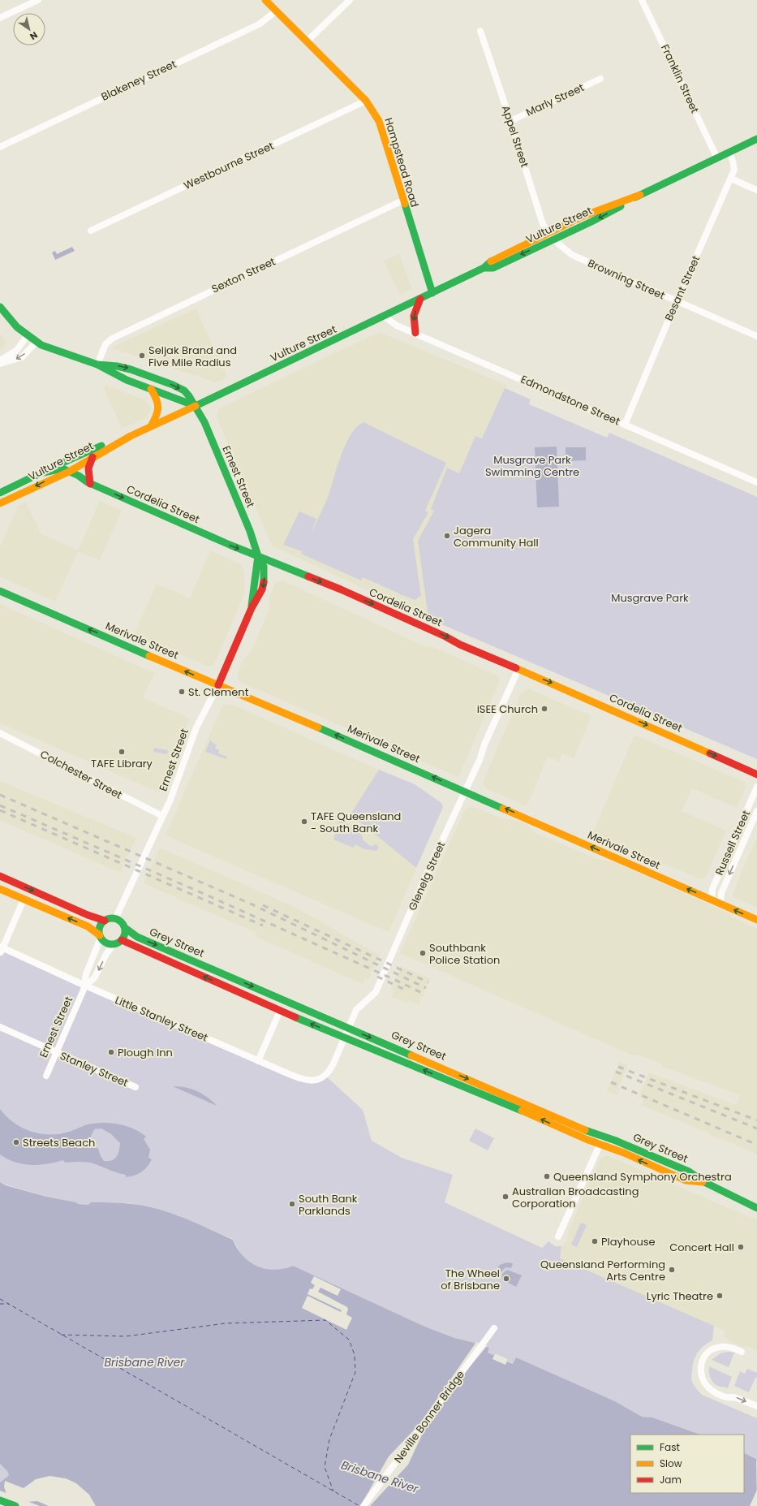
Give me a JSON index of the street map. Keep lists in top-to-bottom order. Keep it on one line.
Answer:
{"streets":{"main road":["Hampstead Road","Vulture Street","Ernest Street","Cordelia Street","Merivale Street","Grey Street"],"street":["Franklin Street","Blakeney Street","Marly Street","Appel Street","Westbourne Street","Sexton Street","Browning Street","Besant Street","Edmondstone Street","Colchester Street","Russell Street","Glenelg Street","Little Stanley Street","Stanley Street","Neville Bonner Bridge"]},"crossings":[["Franklin Street","Vulture Street"],["Blakeney Street","Hampstead Road"],["Marly Street","Appel Street"],["Appel Street","Vulture Street"],["Appel Street","Browning Street"],["Hampstead Road","Westbourne Street"],["Hampstead Road","Vulture Street"],["Hampstead Road","Sexton Street"],["Vulture Street","Browning Street"],["Vulture Street","Besant Street"],["Vulture Street","Edmondstone Street"],["Vulture Street","Ernest Street"],["Vulture Street","Cordelia Street"],["Sexton Street","Ernest Street"],["Browning Street","Besant Street"],["Besant Street","Edmondstone Street"],["Ernest Street","Cordelia Street"],["Ernest Street","Merivale Street"],["Ernest Street","Colchester Street"],["Ernest Street","Grey Street"],["Ernest Street","Little Stanley Street"],["Ernest Street","Stanley Street"],["Cordelia Street","Glenelg Street"],["Merivale Street","Russell Street"],["Merivale Street","Glenelg Street"],["Glenelg Street","Grey Street"],["Glenelg Street","Little Stanley Street"]],"one_way":["Cordelia Street","Merivale Street"],"water":["Brisbane River"],"parks":["Musgrave Park Swimming Centre","Musgrave Park"],"places":["Seljak Brand and Five Mile Radius","Jagera Community Hall","St. Clement","iSEE Church","TAFE Library","TAFE Queensland - South Bank","Southbank Police Station","Plough Inn","Streets Beach","Queensland Symphony Orchestra","Australian Broadcasting Corporation","South Bank Parklands","Playhouse","Concert Hall","Queensland Performing Arts Centre","The Wheel of Brisbane","Lyric Theatre"],"legend":["Fast","Slow","Jam"],"north":"bottom right"}
